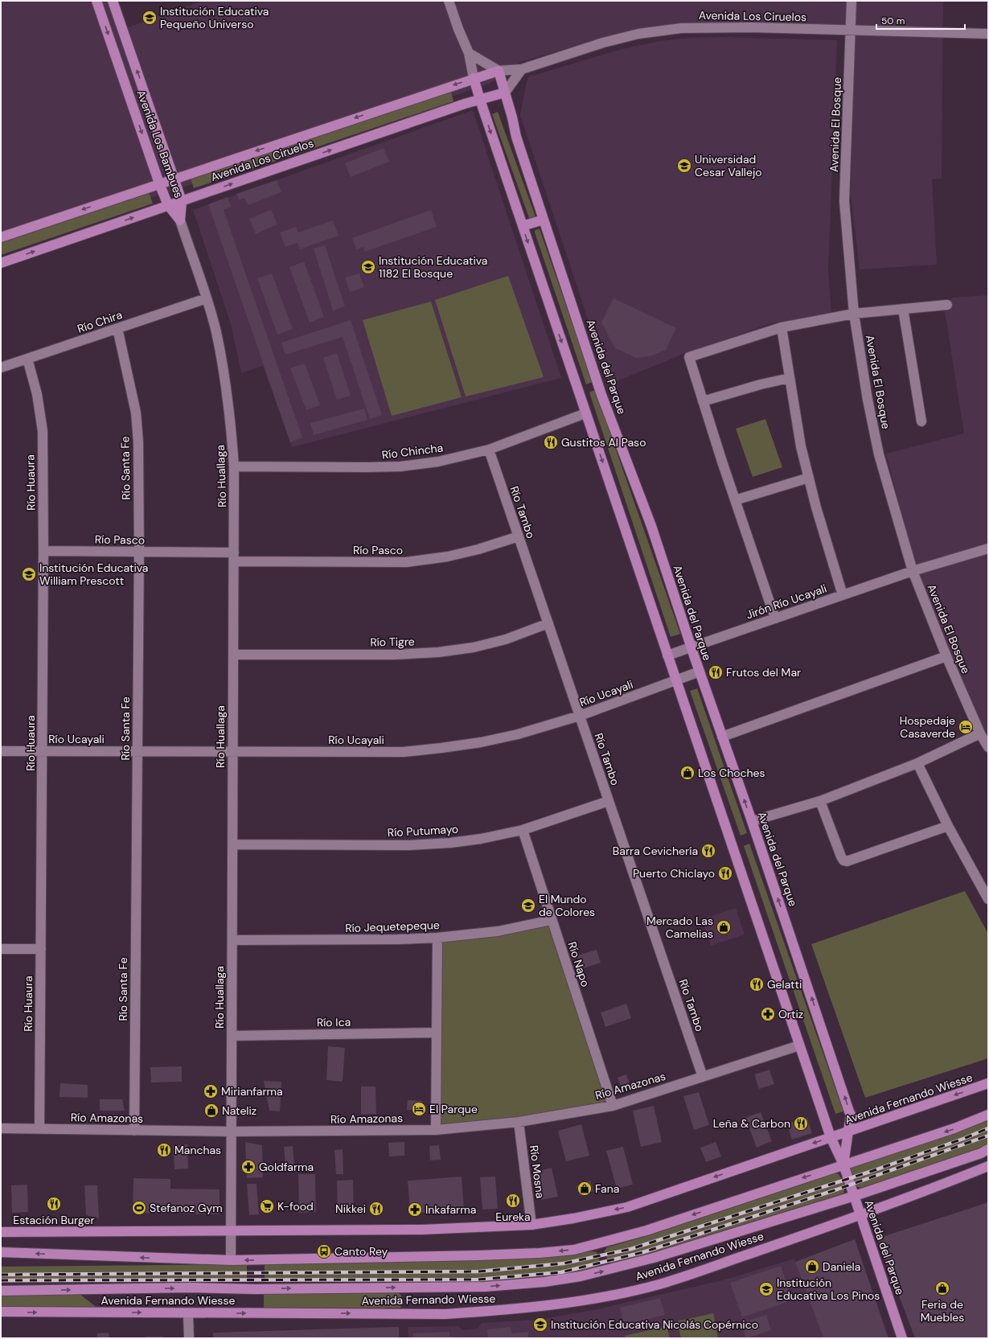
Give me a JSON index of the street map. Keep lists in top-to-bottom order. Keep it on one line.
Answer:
{"streets":{"main road":["Avenida Los Ciruelos","Avenida Los Bambues","Avenida del Parque","Avenida Fernando Wiesse"],"street":["Avenida El Bosque","Río Chira","Río Chincha","Río Santa Fe","Río Huallaga","Río Huaura","Río Tambo","Río Pasco","Jirón Río Ucayali","Río Tigre","Río Ucayali","Río Putumayo","Río Jequetepeque","Río Napo","Río Ica","Río Amazonas","Río Mosna"]},"crossings":[["Avenida Los Ciruelos","Avenida El Bosque"],["Avenida Los Ciruelos","Avenida Los Bambues"],["Avenida Los Ciruelos","Avenida del Parque"],["Avenida El Bosque","Jirón Río Ucayali"],["Avenida Los Bambues","Río Huallaga"],["Río Chira","Río Santa Fe"],["Río Chira","Río Huallaga"],["Río Chira","Río Huaura"],["Avenida del Parque","Río Chincha"],["Avenida del Parque","Jirón Río Ucayali"],["Avenida del Parque","Río Ucayali"],["Avenida del Parque","Río Amazonas"],["Avenida del Parque","Avenida Fernando Wiesse"],["Río Chincha","Río Huallaga"],["Río Chincha","Río Tambo"],["Río Santa Fe","Río Pasco"],["Río Santa Fe","Río Ucayali"],["Río Santa Fe","Río Amazonas"],["Río Huallaga","Río Pasco"],["Río Huallaga","Río Tigre"],["Río Huallaga","Río Ucayali"],["Río Huallaga","Río Putumayo"],["Río Huallaga","Río Jequetepeque"],["Río Huallaga","Río Ica"],["Río Huallaga","Río Amazonas"],["Río Huallaga","Avenida Fernando Wiesse"],["Río Huaura","Río Pasco"],["Río Huaura","Río Ucayali"],["Río Huaura","Río Amazonas"],["Río Tambo","Río Pasco"],["Río Tambo","Río Tigre"],["Río Tambo","Río Ucayali"],["Río Tambo","Río Putumayo"],["Río Tambo","Río Amazonas"],["Río Putumayo","Río Napo"],["Río Jequetepeque","Río Napo"],["Río Napo","Río Amazonas"],["Río Amazonas","Río Mosna"],["Avenida Fernando Wiesse","Río Mosna"]],"places":{"school or university":["Institución Educativa Pequeño Universo","Universidad Cesar Vallejo","Institución Educativa 1182 El Bosque","Institución Educativa William Prescott","El Mundo de Colores","Institución Educativa Los Pinos","Institución Educativa Nicolás Copérnico"],"restaurant":["Gustitos Al Paso","Frutos del Mar","Barra Cevichería","Puerto Chiclayo","Gelatti","Leña & Carbon","Manchas","Eureka","Estación Burger","Nikkei"],"hotel":["Hospedaje Casaverde","El Parque"],"shop":["Los Choches","Mercado Las Camelias","Nateliz","Fana","Daniela","Feria de Muebles"],"pharmacy":["Ortiz","Mirianfarma","Goldfarma","Inkafarma"],"supermarket":["K-food"],"sports":["Stefanoz Gym"],"bus stop":["Canto Rey"]},"scale_bar":"50 m"}
